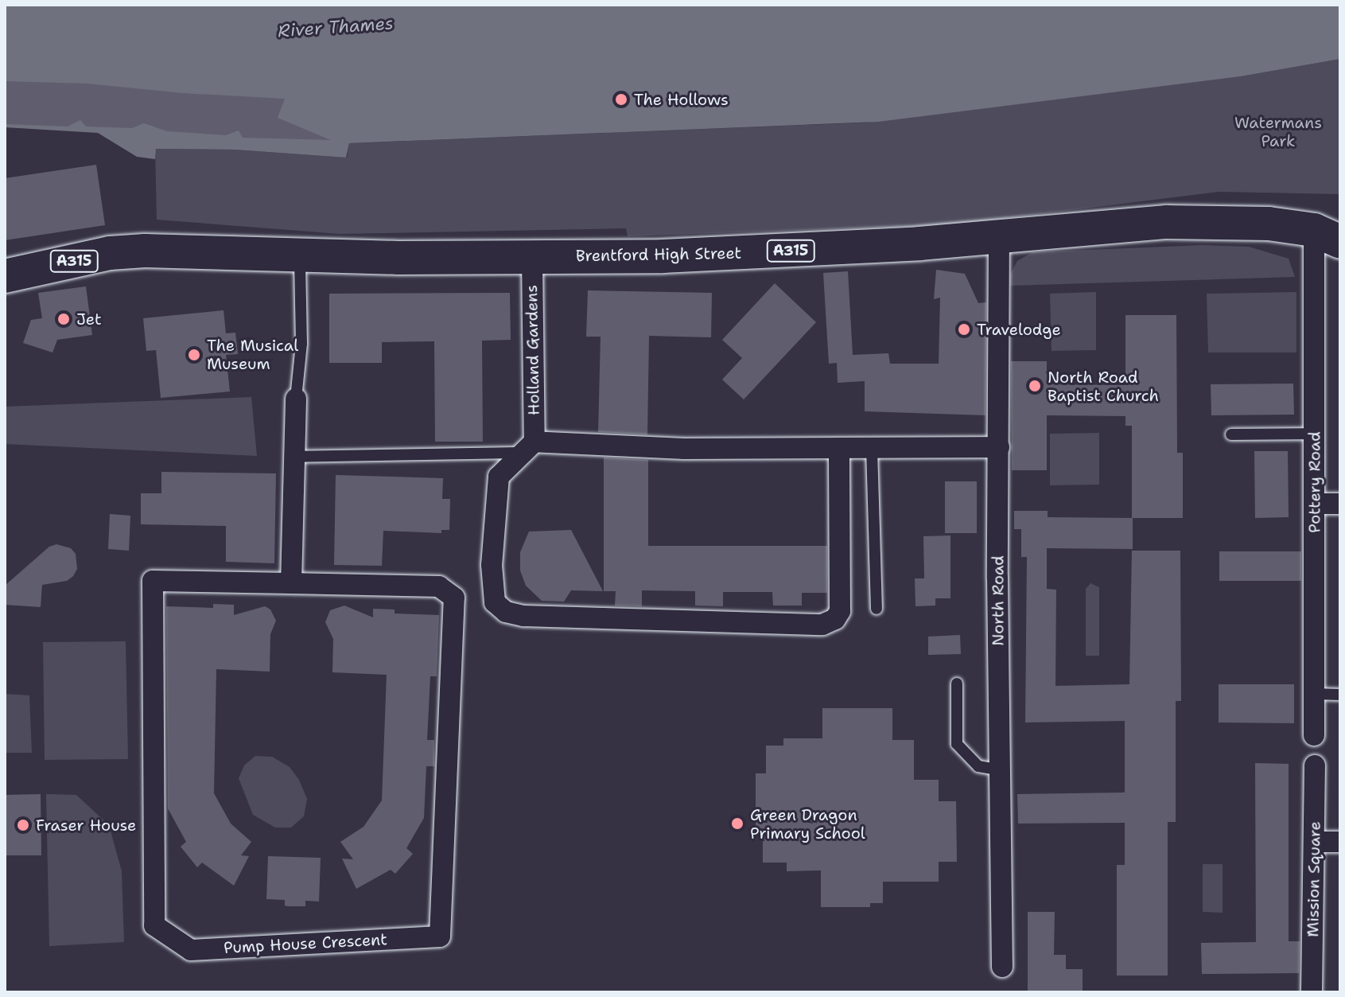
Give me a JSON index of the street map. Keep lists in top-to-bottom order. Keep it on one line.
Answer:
{"streets":{"main road":["A315","Brentford High Street"],"street":["Holland Gardens","Pottery Road","North Road","Mission Square","Pump House Crescent"]},"crossings":[["Brentford High Street","Holland Gardens"],["Brentford High Street","Pottery Road"],["Brentford High Street","North Road"]],"water":["River Thames"],"parks":["Watermans Park"],"places":["The Hollows","Jet","Travelodge","The Musical Museum","North Road Baptist Church","Green Dragon Primary School","Fraser House"]}
